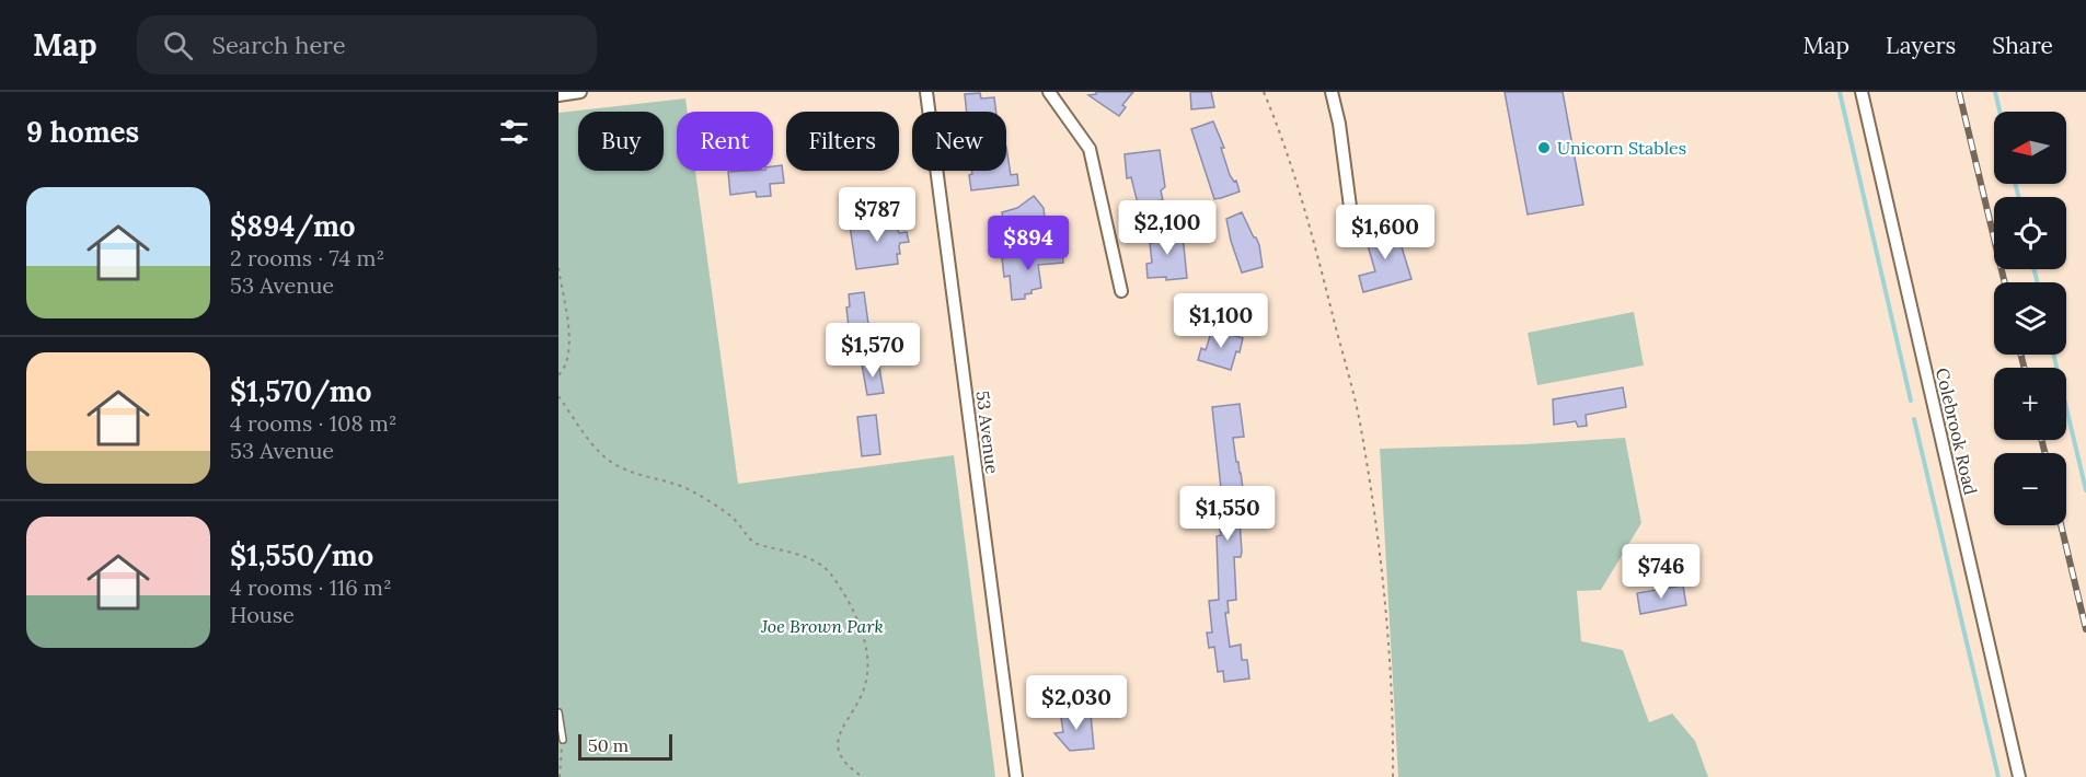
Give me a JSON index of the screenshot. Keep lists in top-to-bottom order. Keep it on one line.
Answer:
{"streets":{"street":["Colebrook Road","53 Avenue"]},"parks":["Joe Brown Park"],"places":["Unicorn Stables"],"scale_bar":"50 m","north":"left","page":{"header":"Map","search":"Search here","nav":["Map","Layers","Share"],"heading":"9 homes","map_buttons":["+","−"],"chip":["Buy","Rent","Filters","New"],"list":[{"name":"$894/mo","note":"2 rooms · 74 m² · 53 Avenue"},{"name":"$1,570/mo","note":"4 rooms · 108 m² · 53 Avenue"},{"name":"$1,550/mo","note":"4 rooms · 116 m² · House"}],"price":["$787","$2,100","$1,600","$894","$1,100","$1,570","$1,550","$746","$2,030"],"scale":"50 m"}}
